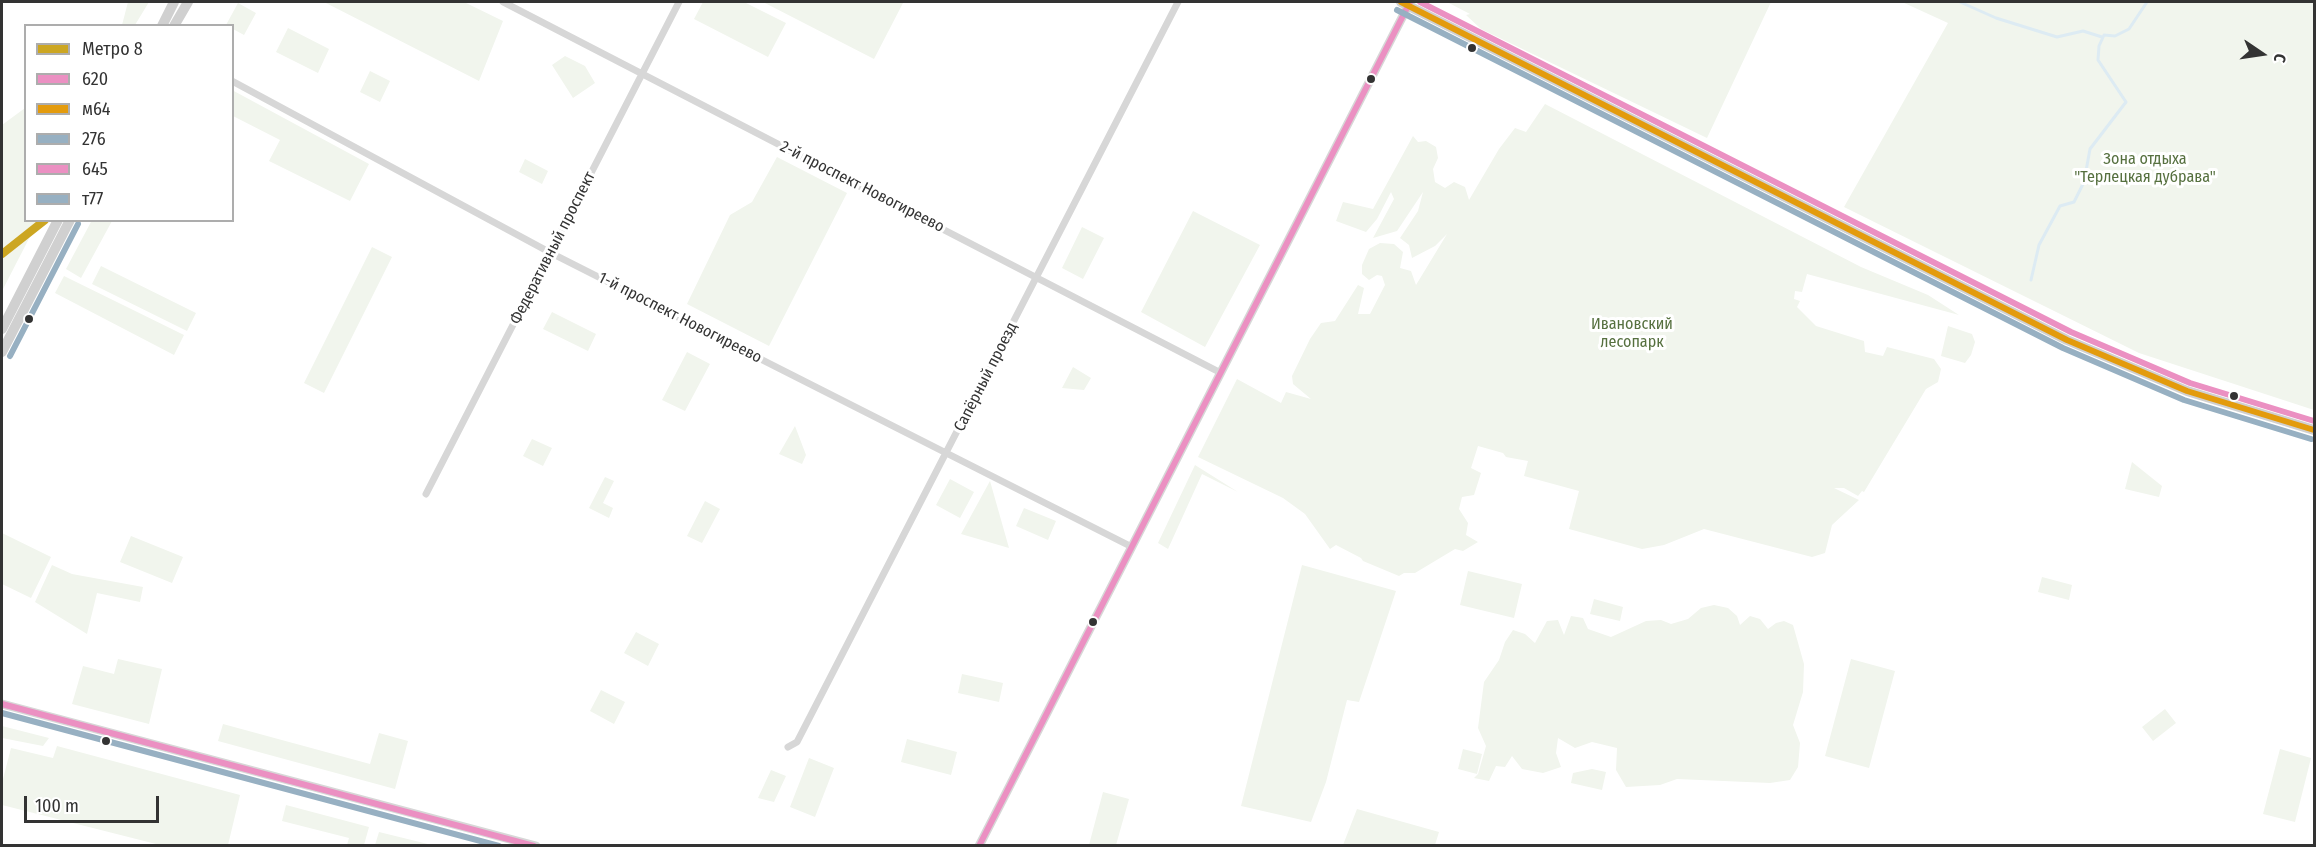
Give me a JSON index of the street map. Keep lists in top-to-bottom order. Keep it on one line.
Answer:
{"streets":{"street":["2-й проспект Новогиреево","Федеративный проспект","1-й проспект Новогиреево","Сапёрный проезд"]},"crossings":[["2-й проспект Новогиреево","Федеративный проспект"],["2-й проспект Новогиреево","Сапёрный проезд"],["Федеративный проспект","1-й проспект Новогиреево"],["1-й проспект Новогиреево","Сапёрный проезд"]],"parks":["Зона отдыха \"Терлецкая дубрава\"","Ивановский лесопарк"],"lines":["transit line 620","transit line м64","transit line 645","transit line 276","metro line 8","transit line т77"],"legend":["Метро 8","620","м64","276","645","т77"],"scale_bar":"100 m","north":"right"}
